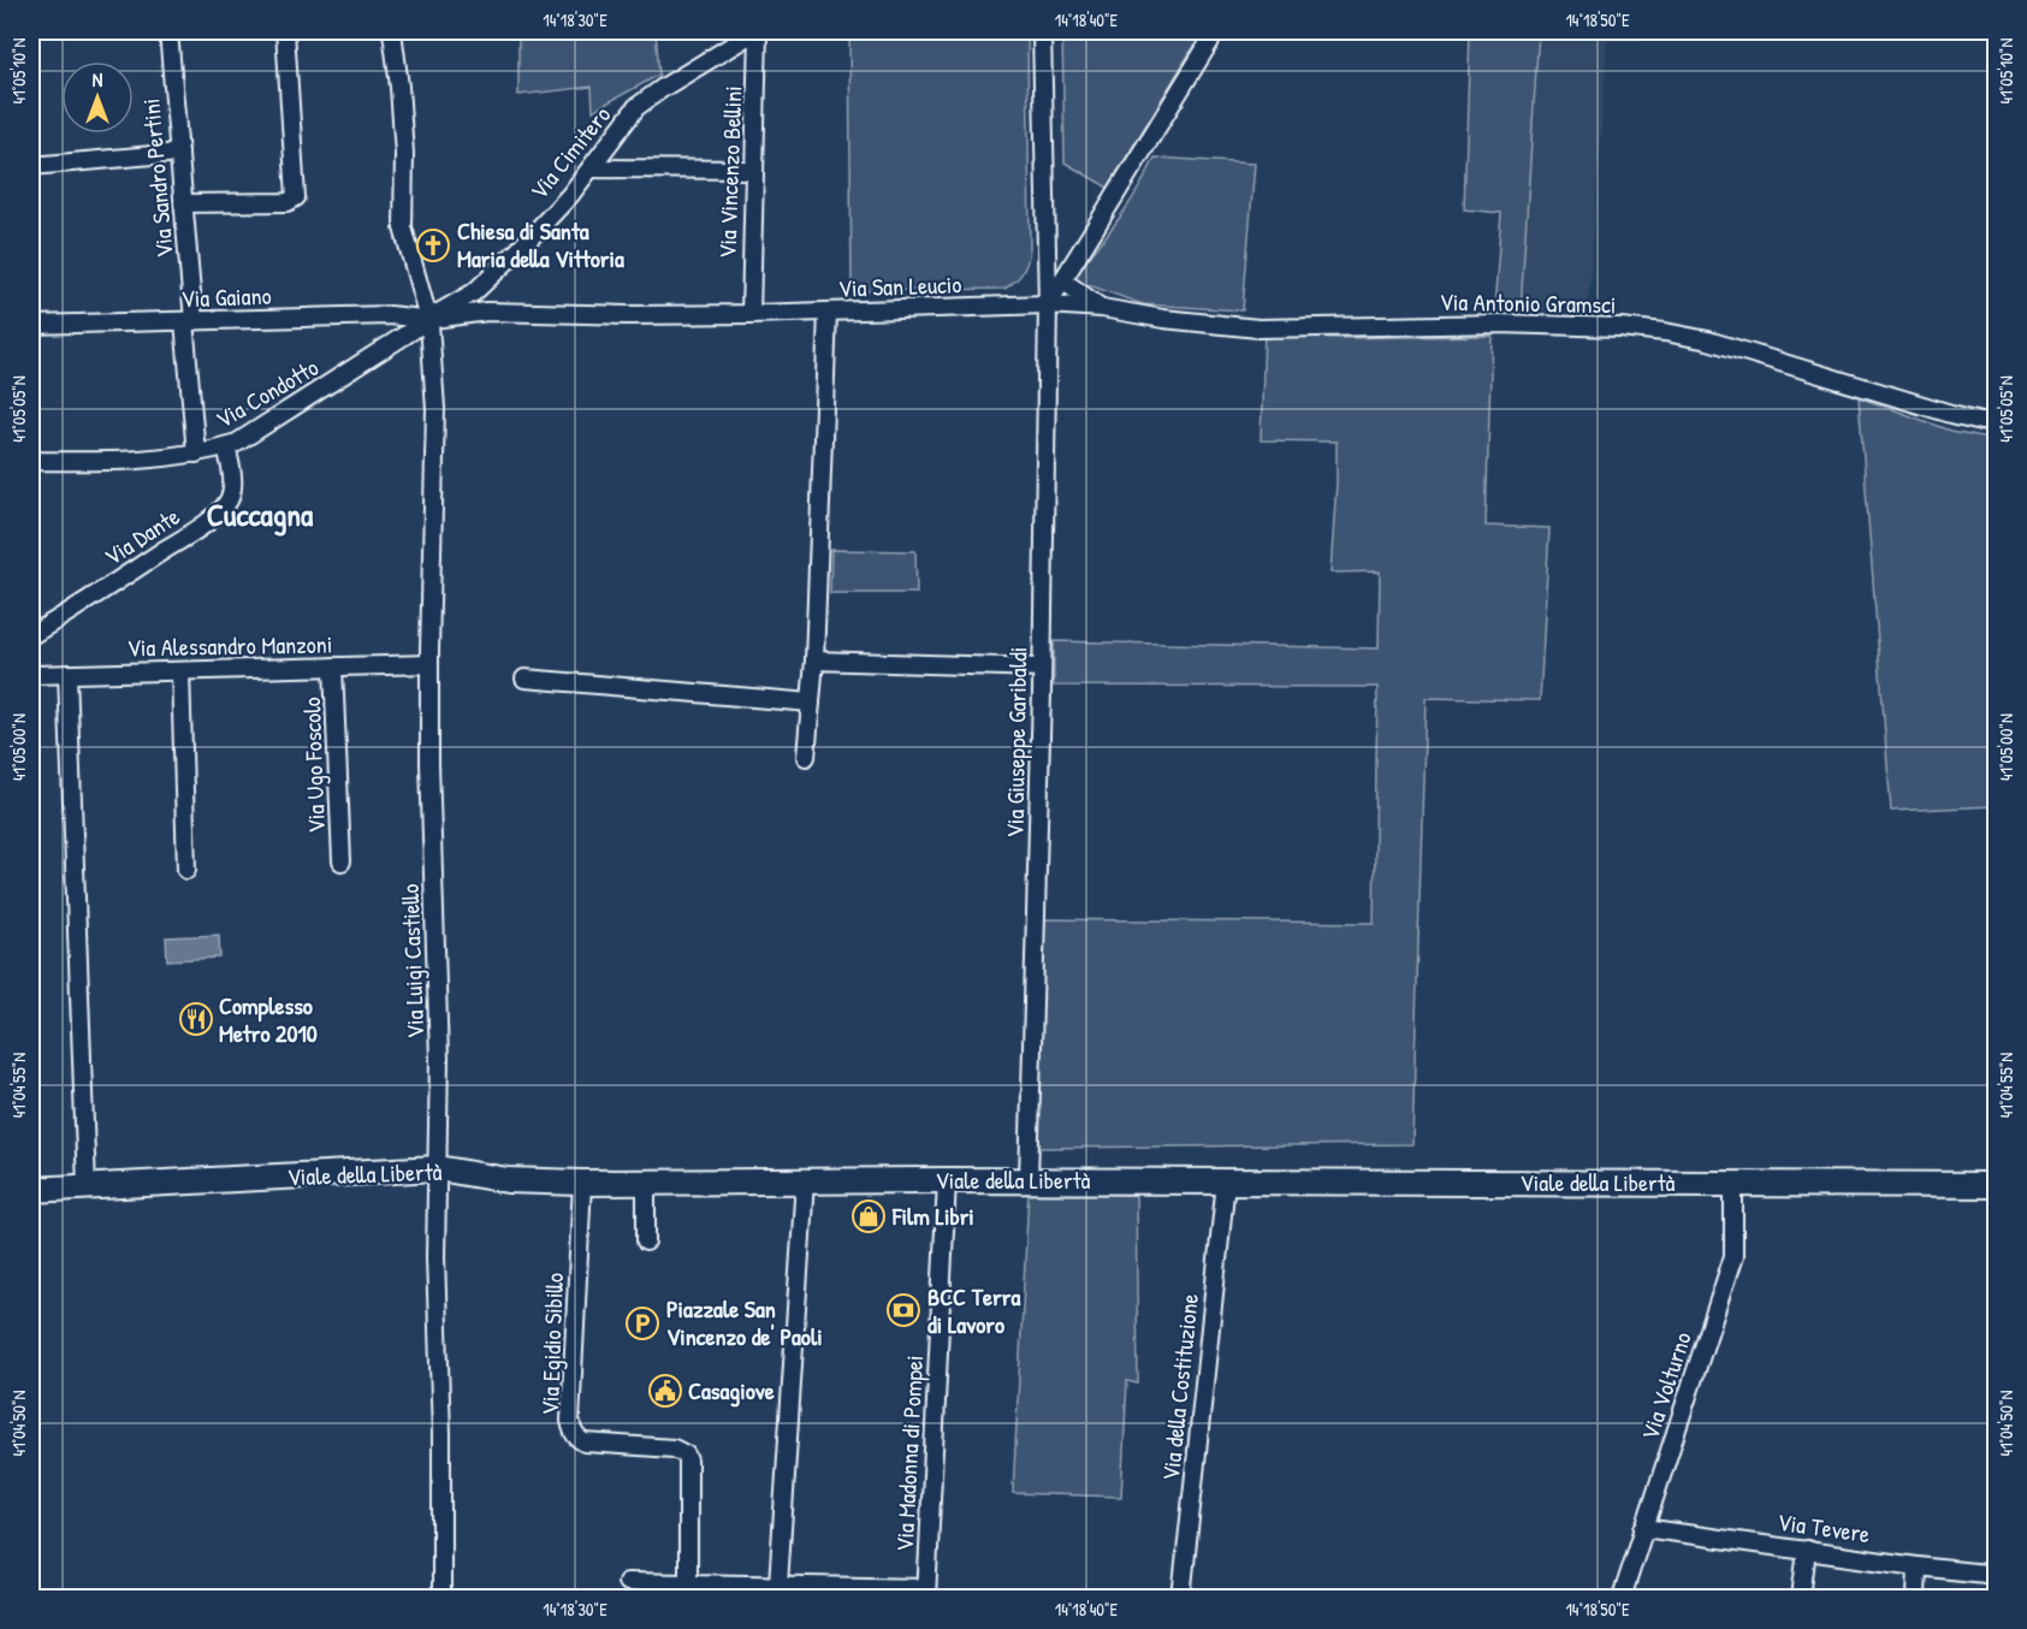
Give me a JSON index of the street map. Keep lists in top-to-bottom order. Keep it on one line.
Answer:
{"streets":{"street":["Via Cimitero","Via Vincenzo Bellini","Via Sandro Pertini","Via San Leucio","Via Gaiano","Via Antonio Gramsci","Via Condotto","Via Dante","Via Alessandro Manzoni","Via Giuseppe Garibaldi","Via Ugo Foscolo","Via Luigi Castiello","Viale della Libertà","Via Egidio Sibillo","Via Volturno","Via della Costituzione","Via Madonna di Pompei","Via Tevere"]},"crossings":[["Via Cimitero","Via Vincenzo Bellini"],["Via Cimitero","Via San Leucio"],["Via Cimitero","Via Gaiano"],["Via Cimitero","Via Condotto"],["Via Cimitero","Via Luigi Castiello"],["Via Vincenzo Bellini","Via San Leucio"],["Via Sandro Pertini","Via Gaiano"],["Via Sandro Pertini","Via Condotto"],["Via San Leucio","Via Gaiano"],["Via San Leucio","Via Antonio Gramsci"],["Via San Leucio","Via Condotto"],["Via San Leucio","Via Giuseppe Garibaldi"],["Via San Leucio","Via Luigi Castiello"],["Via Gaiano","Via Condotto"],["Via Gaiano","Via Luigi Castiello"],["Via Antonio Gramsci","Via Giuseppe Garibaldi"],["Via Condotto","Via Dante"],["Via Condotto","Via Luigi Castiello"],["Via Alessandro Manzoni","Via Ugo Foscolo"],["Via Alessandro Manzoni","Via Luigi Castiello"],["Via Giuseppe Garibaldi","Viale della Libertà"],["Via Luigi Castiello","Viale della Libertà"],["Viale della Libertà","Via Egidio Sibillo"],["Viale della Libertà","Via Volturno"],["Viale della Libertà","Via della Costituzione"],["Viale della Libertà","Via Madonna di Pompei"],["Via Volturno","Via Tevere"]],"districts":["Cuccagna"],"places":{"church":["Chiesa di Santa Maria della Vittoria"],"restaurant":["Complesso Metro 2010"],"shop":["Film Libri"],"bank":["BCC Terra di Lavoro"],"parking":["Piazzale San Vincenzo de' Paoli"],"public building":["Casagiove"]},"north":"top","coordinates":["14°18'30\"E","14°18'40\"E","14°18'50\"E","41°05'10\"N","41°05'05\"N","41°05'00\"N","41°04'55\"N","41°04'50\"N"]}
